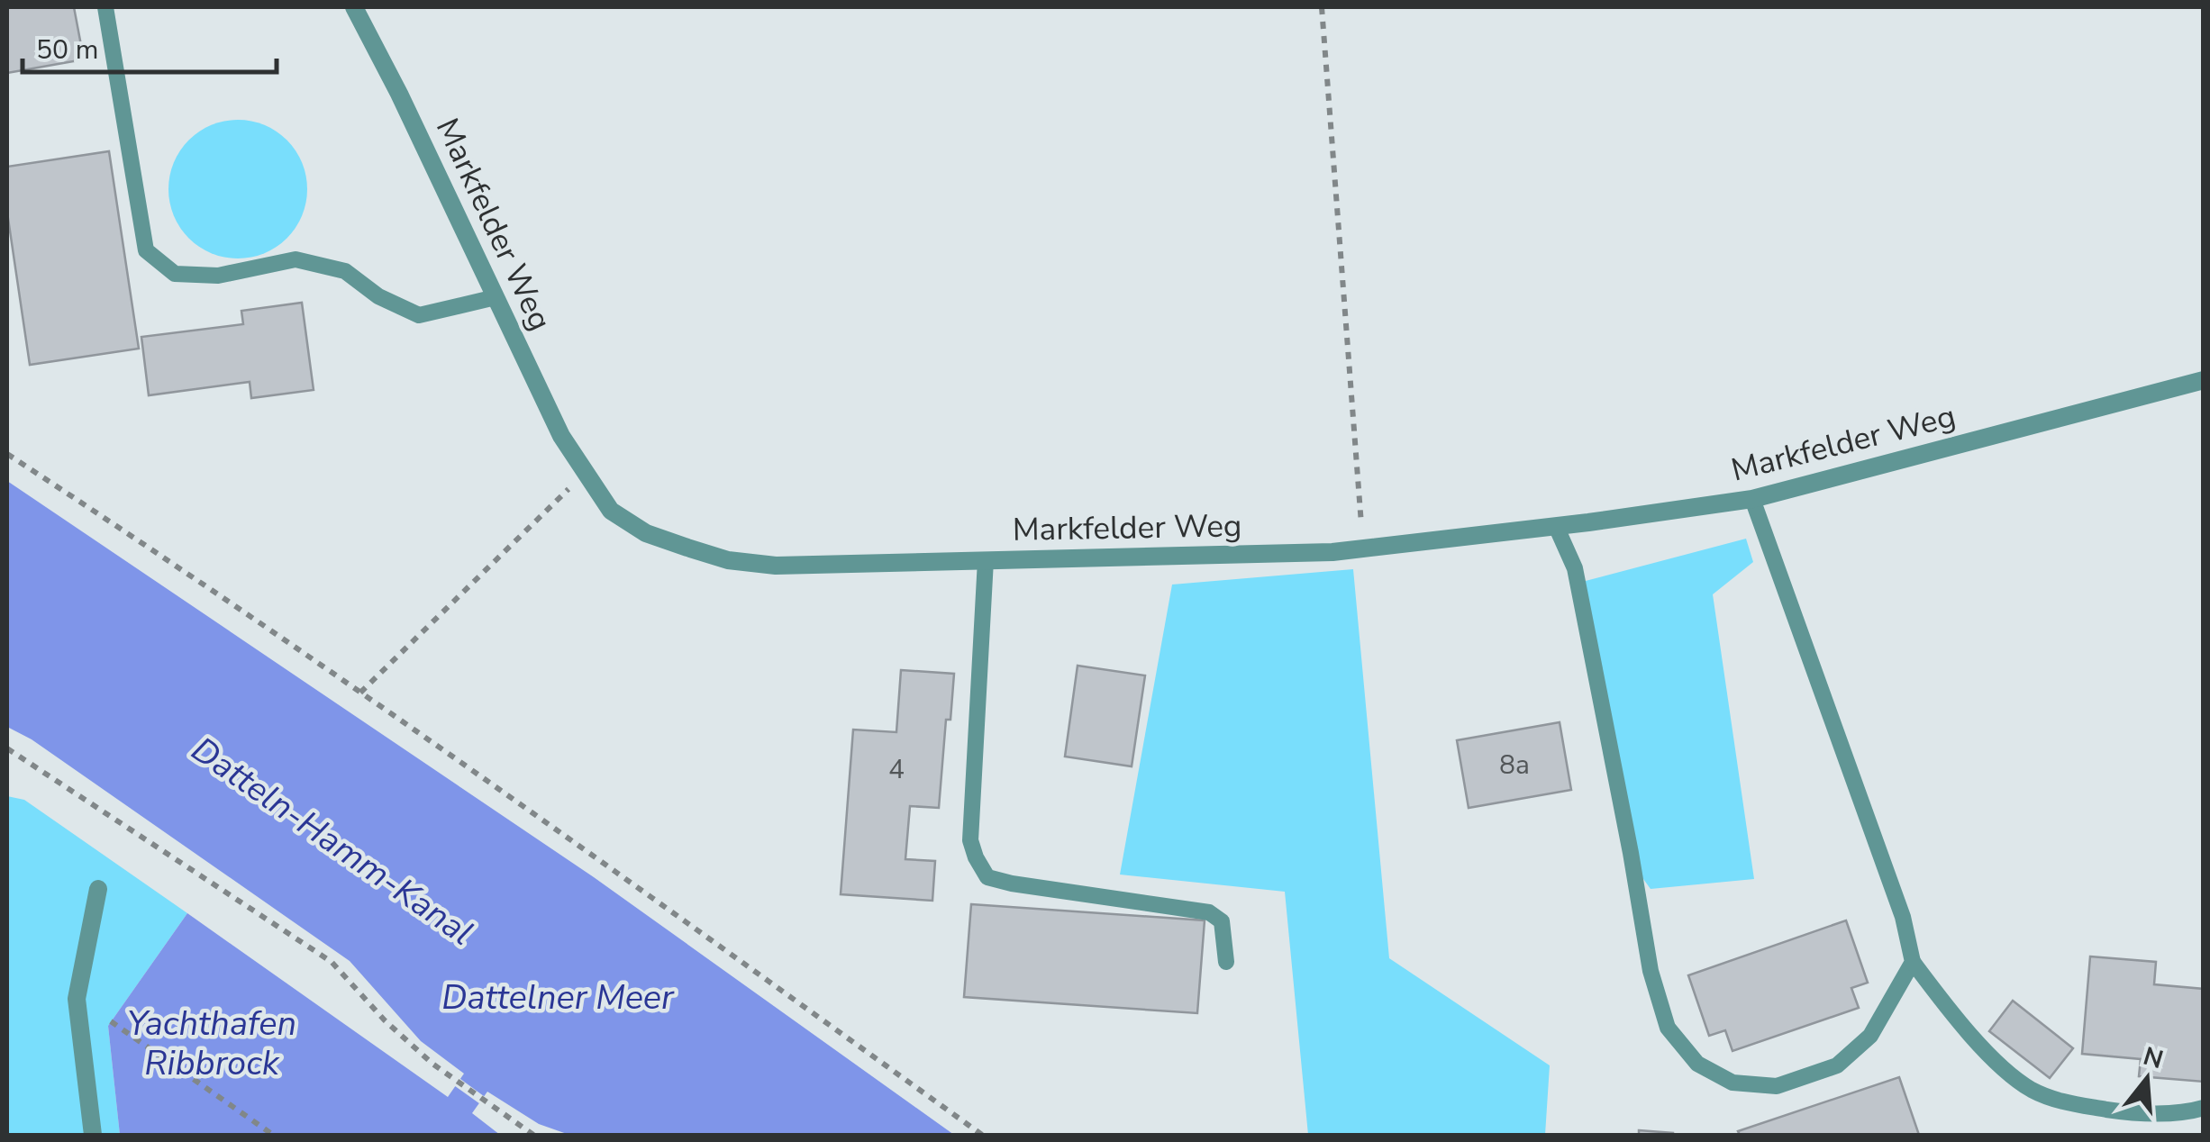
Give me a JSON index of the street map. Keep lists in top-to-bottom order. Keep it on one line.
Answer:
{"streets":{"street":["Markfelder Weg"]},"water":["Datteln-Hamm-Kanal","Dattelner Meer","Yachthafen Ribbrock"],"house_numbers":["8a","4"],"scale_bar":"50 m","north":"top"}
